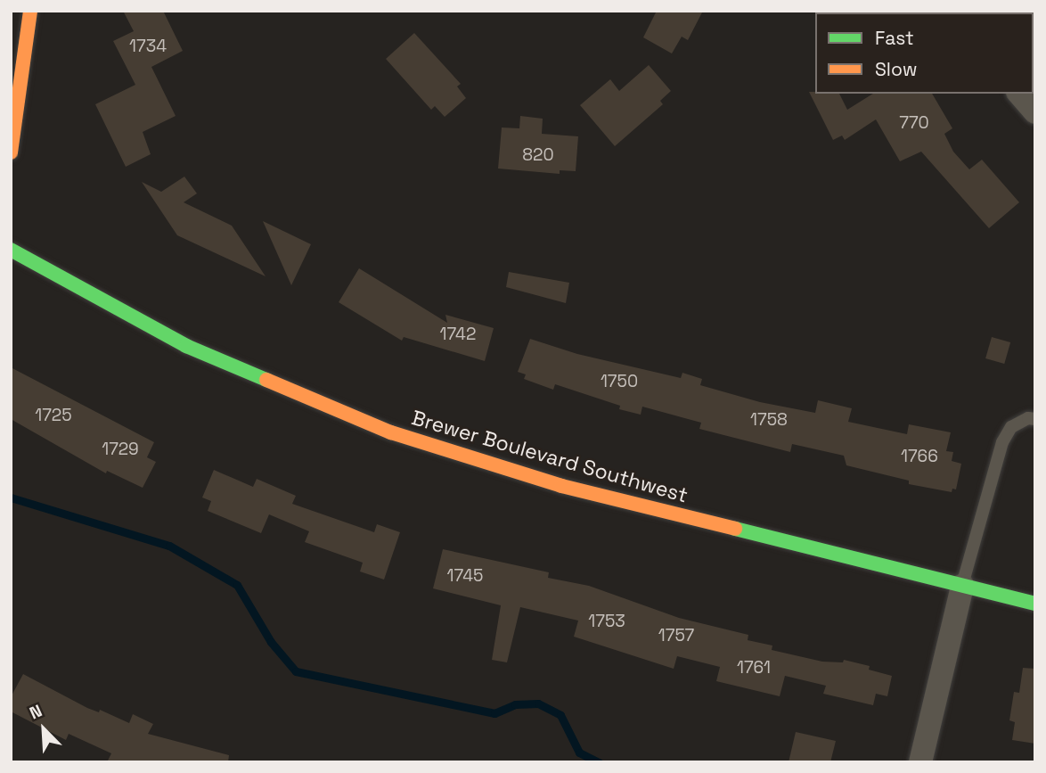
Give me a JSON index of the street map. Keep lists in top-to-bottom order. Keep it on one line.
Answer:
{"streets":{"street":["Brewer Boulevard Southwest"]},"house_numbers":["1734","770","820","1742","1750","1725","1758","1729","1766","1745","1753","1757","1761"],"legend":["Fast","Slow"],"north":"top left"}
